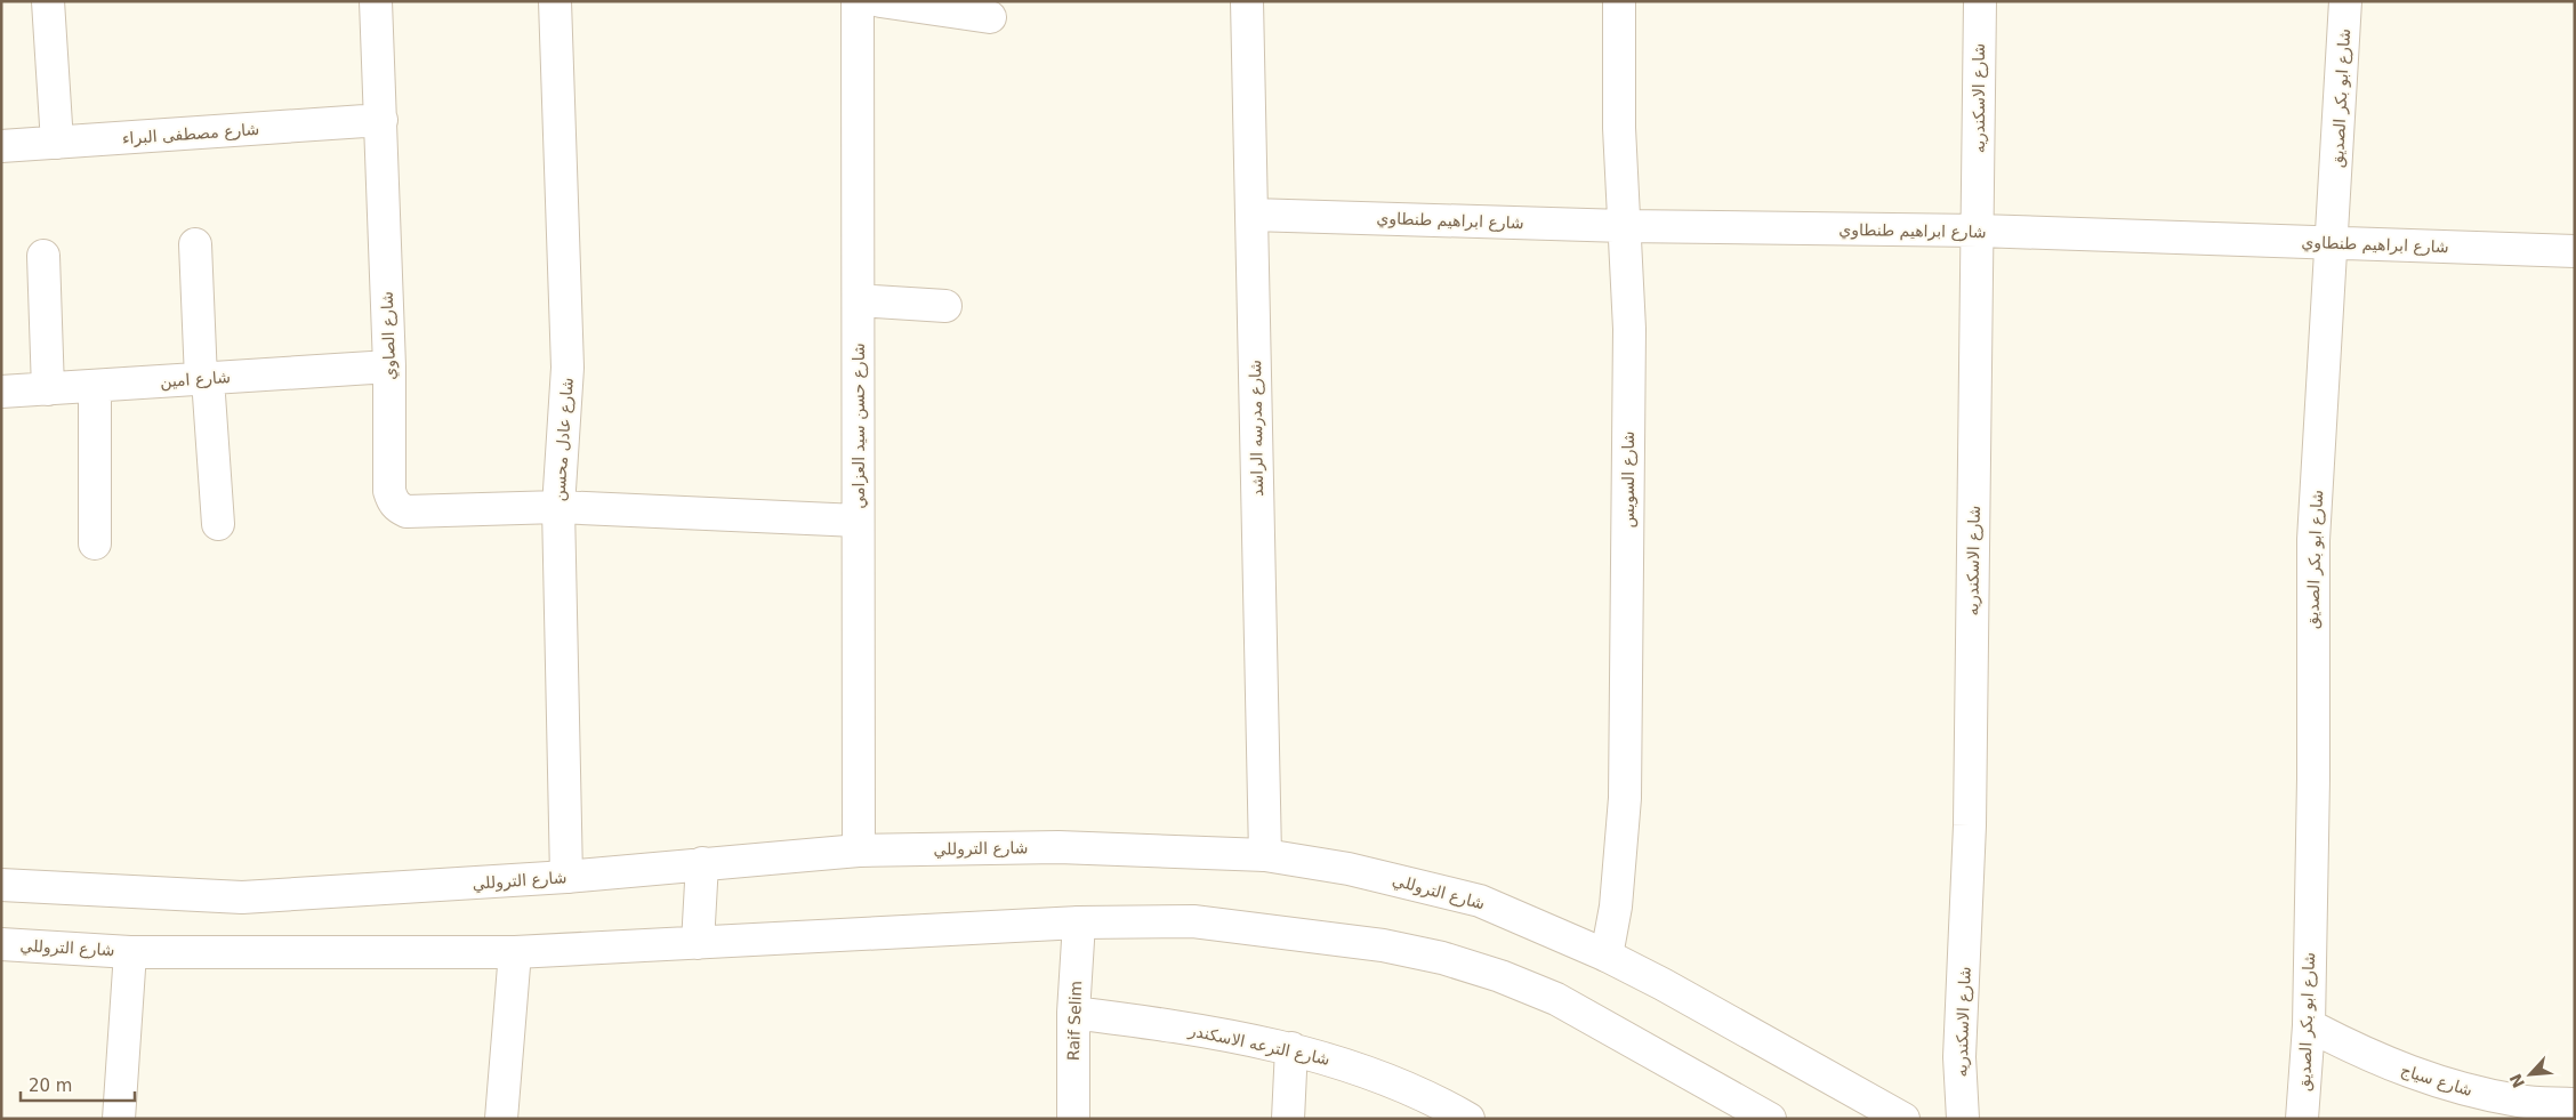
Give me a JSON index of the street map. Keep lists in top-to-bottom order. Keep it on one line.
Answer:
{"streets":{"street":["شارع الاسكندريه","شارع ابو بكر الصديق","شارع مصطفى البراء","شارع ابراهيم طنطاوي","شارع الصاوي","شارع امين","شارع حسن سيد العزامي","شارع مدرسه الراشد","شارع عادل محسن","شارع السويس","شارع التروللي","Raif Selim","شارع الترعه الاسكندر","شارع سياج"]},"crossings":[["شارع الاسكندريه","شارع ابراهيم طنطاوي"],["شارع ابو بكر الصديق","شارع ابراهيم طنطاوي"],["شارع ابو بكر الصديق","شارع سياج"],["شارع مصطفى البراء","شارع الصاوي"],["شارع ابراهيم طنطاوي","شارع مدرسه الراشد"],["شارع ابراهيم طنطاوي","شارع السويس"],["شارع الصاوي","شارع امين"],["شارع الصاوي","شارع عادل محسن"],["شارع حسن سيد العزامي","شارع التروللي"],["شارع مدرسه الراشد","شارع التروللي"],["شارع عادل محسن","شارع التروللي"],["شارع السويس","شارع التروللي"],["شارع التروللي","Raif Selim"],["Raif Selim","شارع الترعه الاسكندر"]],"scale_bar":"20 m","north":"bottom left"}
